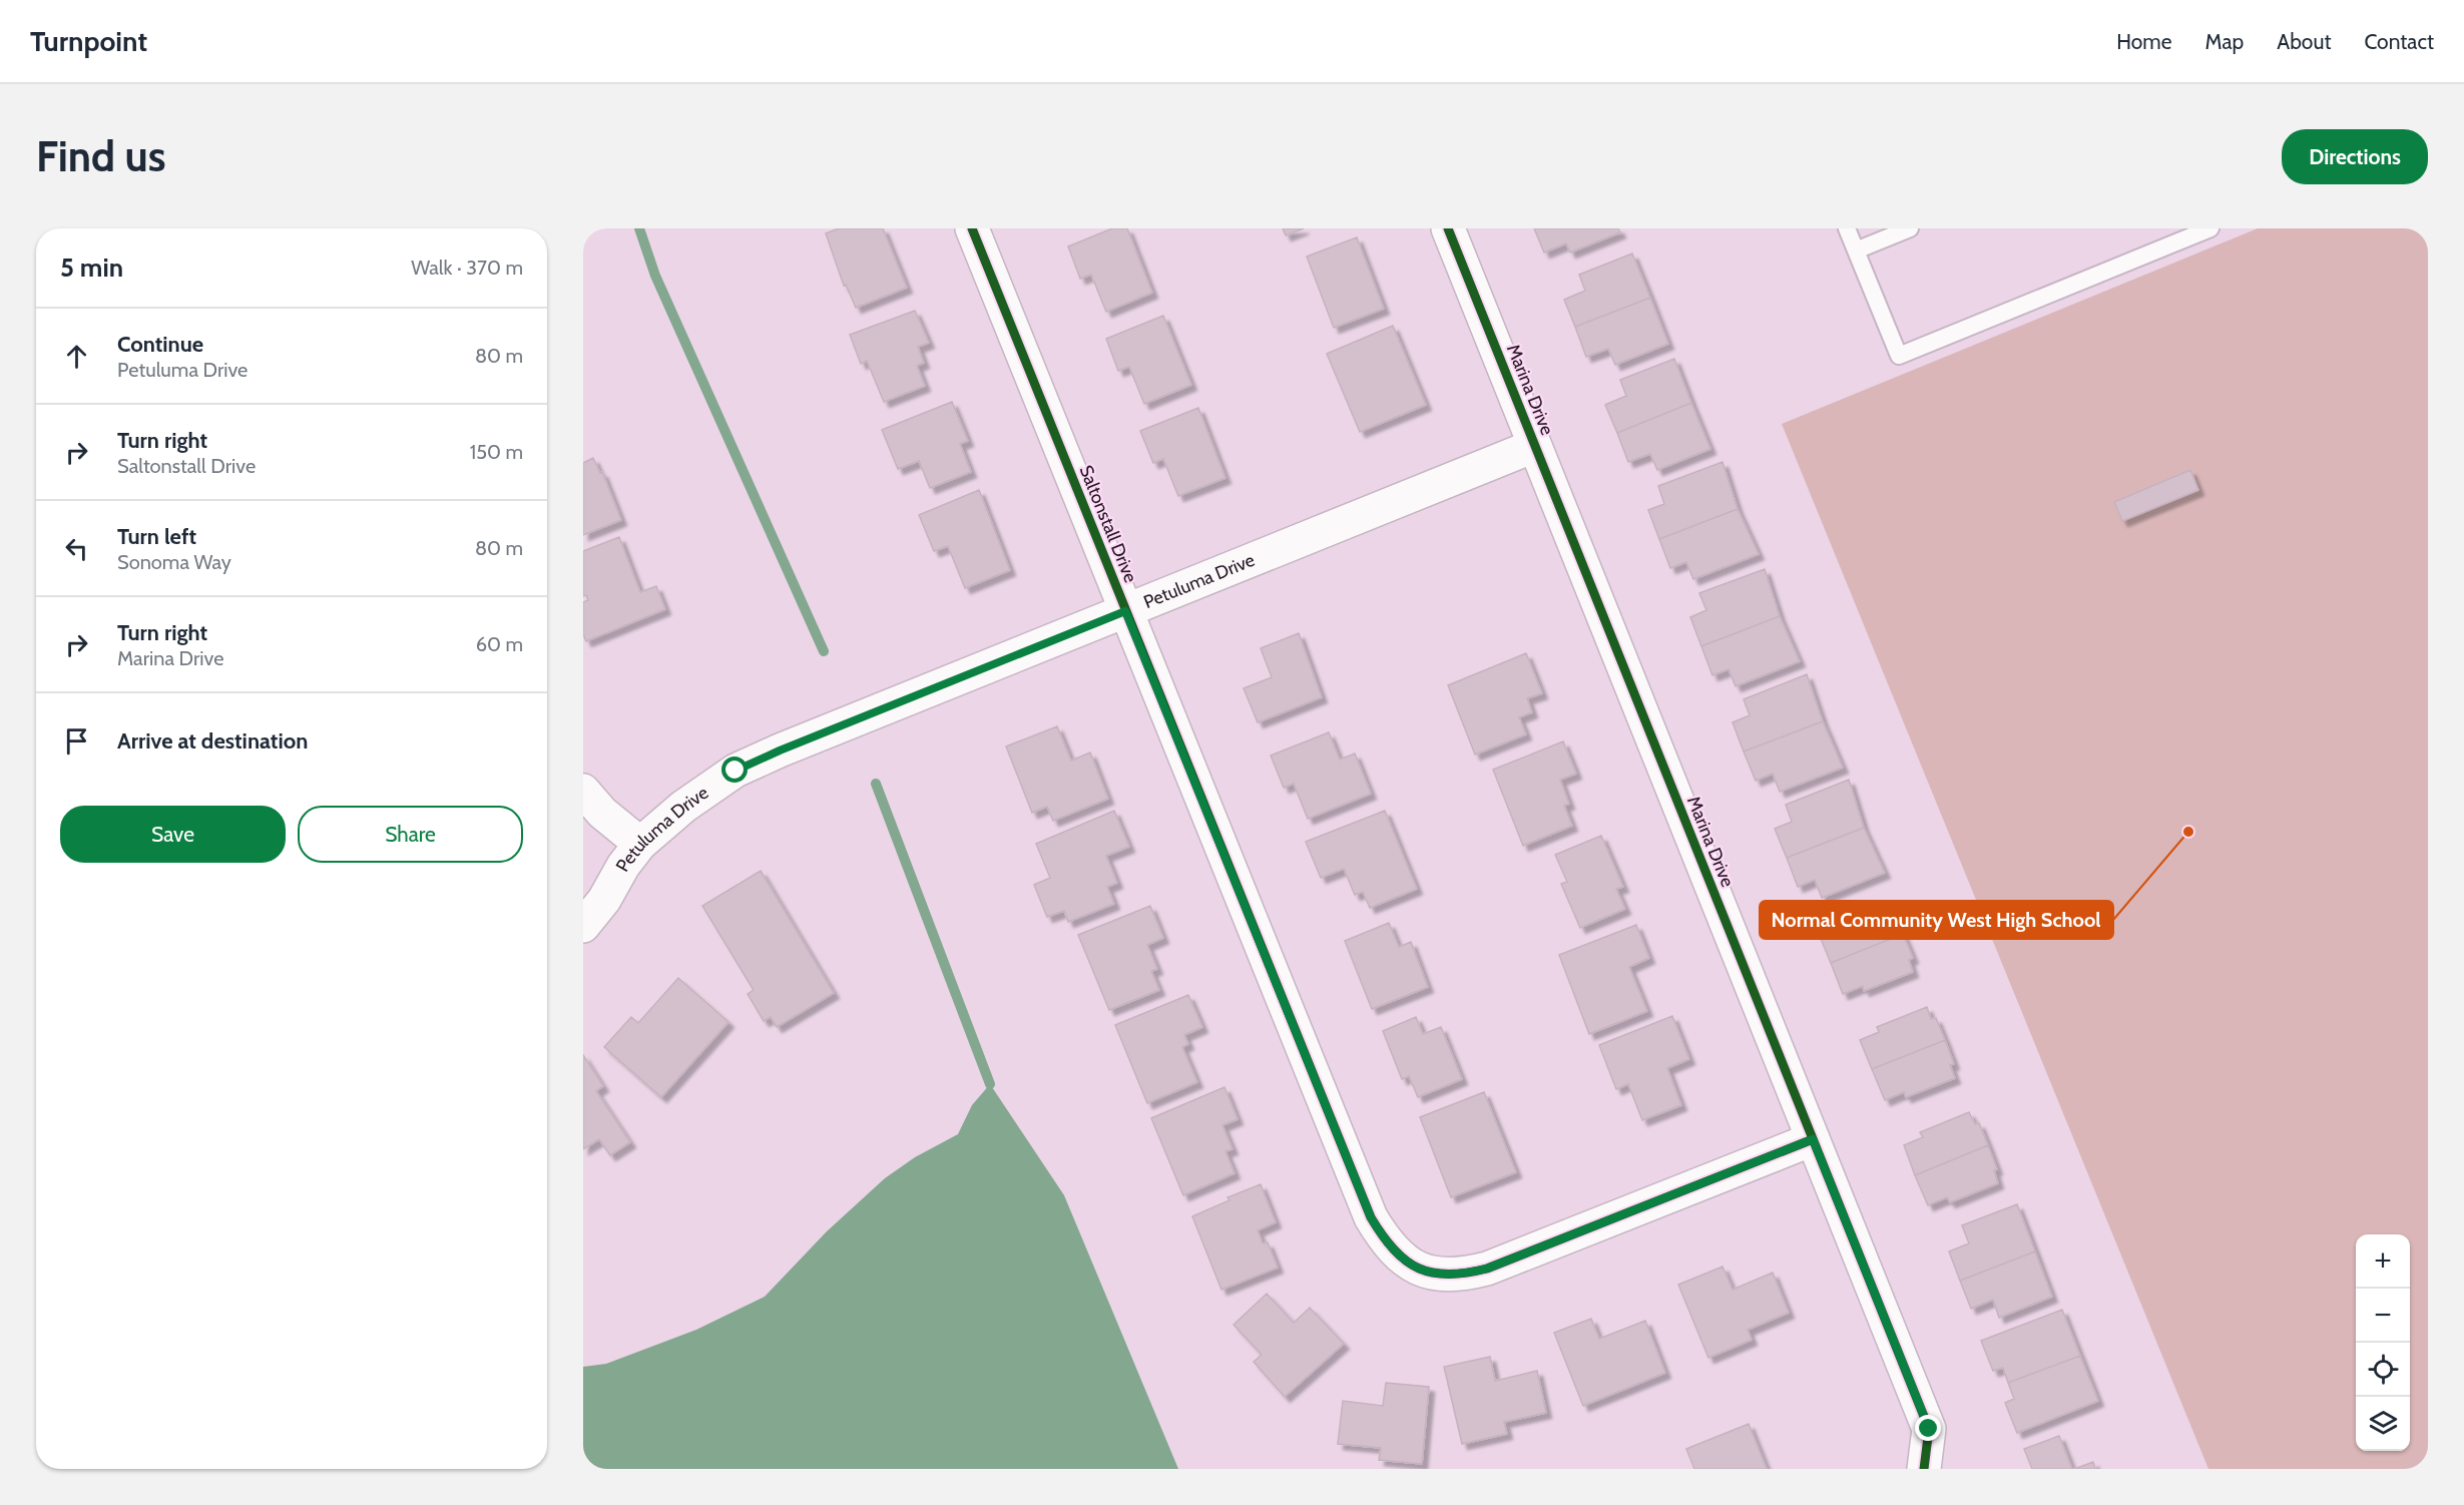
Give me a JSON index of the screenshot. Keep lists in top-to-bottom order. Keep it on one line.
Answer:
{"streets":{"street":["Marina Drive","Saltonstall Drive","Petuluma Drive"]},"crossings":[["Marina Drive","Saltonstall Drive"],["Marina Drive","Petuluma Drive"],["Saltonstall Drive","Petuluma Drive"]],"places":["Normal Community West High School"],"page":{"header":"Turnpoint","nav":["Home","Map","About","Contact"],"buttons":["Directions",["Save","Share"]],"title":"Find us","heading":["5 min","Walk · 370 m"],"list":[["Continue","Petuluma Drive","80 m"],["Turn right","Saltonstall Drive","150 m"],["Turn left","Sonoma Way","80 m"],["Turn right","Marina Drive","60 m"],"Arrive at destination"],"map_buttons":["+","−"]}}
